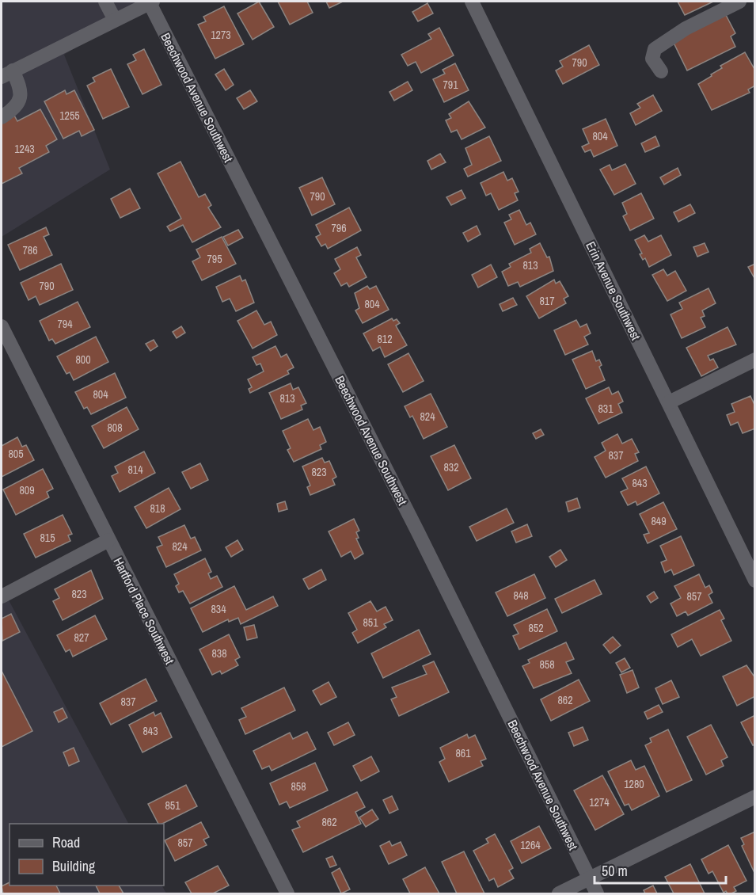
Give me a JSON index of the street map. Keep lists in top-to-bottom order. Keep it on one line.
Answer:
{"streets":{"street":["Beechwood Avenue Southwest","Erin Avenue Southwest","Hartford Place Southwest"]},"house_numbers":["1273","790","791","1255","804","1243","790","796","786","795","813","790","817","804","794","812","800","804","813","831","824","808","805","837","832","814","823","843","809","818","849","815","824","823","848","857","834","851","852","827","838","858","862","837","843","861","1280","858","1274","851","862","857","1264"],"legend":["Road","Building"],"scale_bar":"50 m"}
